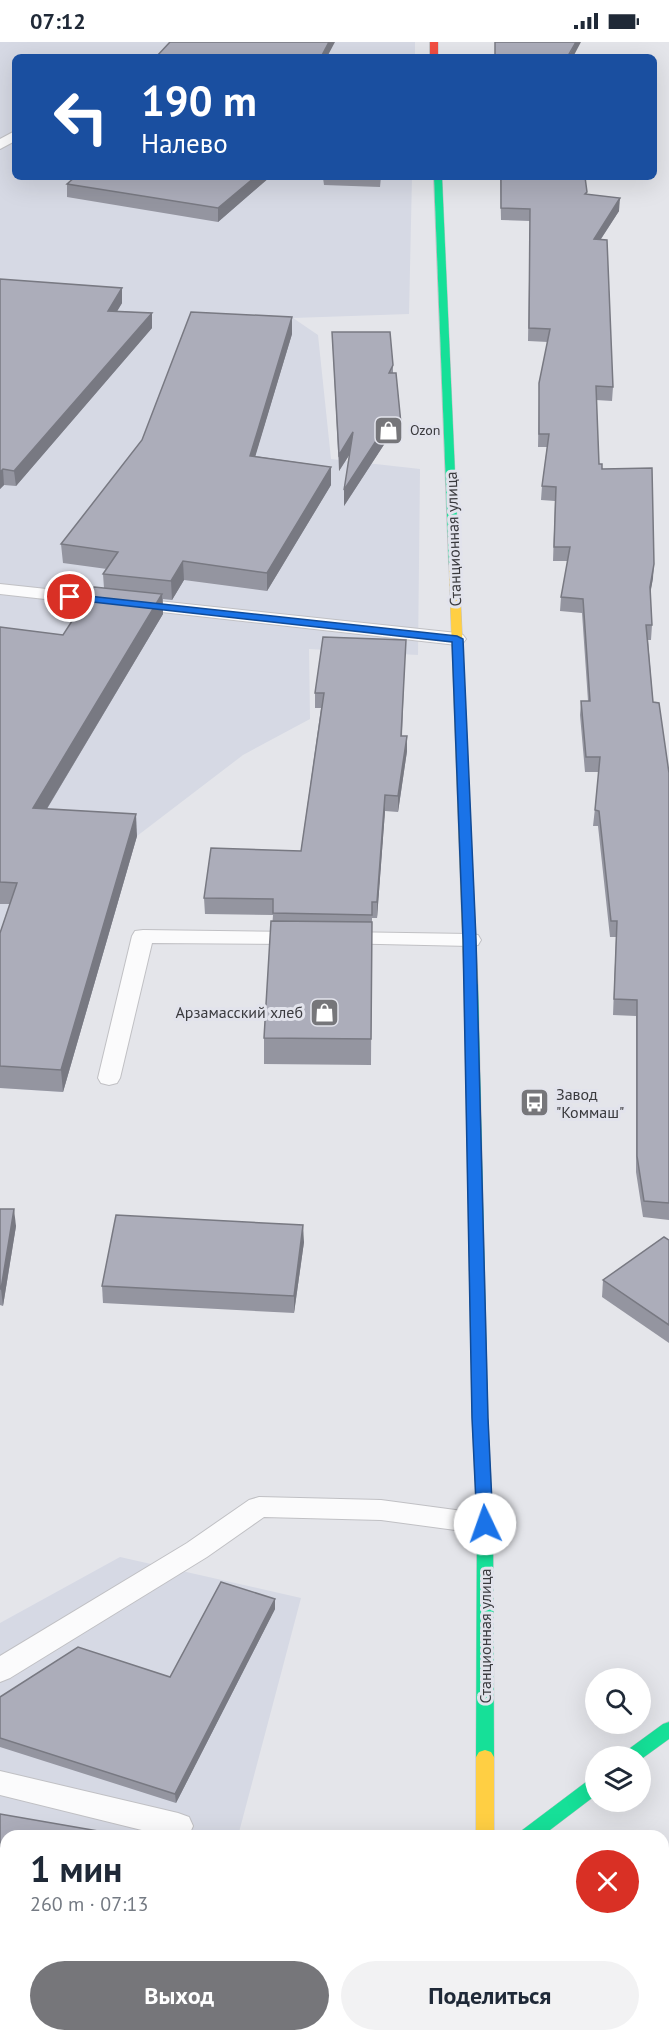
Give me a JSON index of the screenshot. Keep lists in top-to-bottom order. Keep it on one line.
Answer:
{"streets":{"street":["Станционная улица"]},"places":{"shop":["Ozon","Арзамасский хлеб"],"bus stop":["Завод \"Коммаш\""]},"page":{"status":"07:12","turn":["190 m","Налево"],"heading":["1 мин","260 m · 07:13"],"buttons":["Выход","Поделиться"]}}
